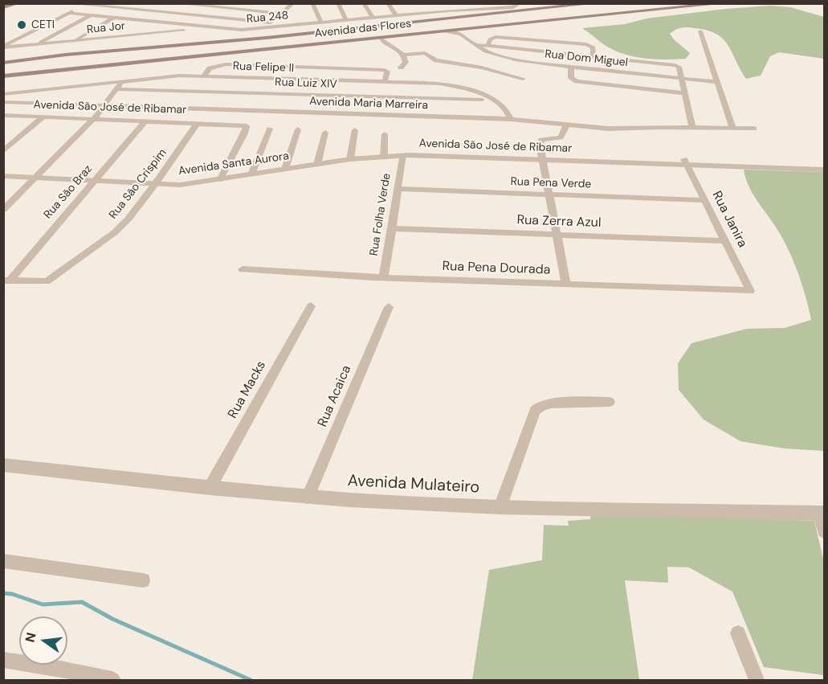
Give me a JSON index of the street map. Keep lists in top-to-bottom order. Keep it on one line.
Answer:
{"streets":{"main road":["Avenida das Flores"],"street":["Rua 248","Rua Jor","Rua Dom Miguel","Rua Felipe II","Rua Luiz XIV","Avenida Maria Marreira","Avenida São José de Ribamar","Avenida Santa Aurora","Rua Pena Verde","Rua São Crispim","Rua São Braz","Rua Folha Verde","Rua Janira","Rua Zerra Azul","Rua Pena Dourada","Rua Macks","Rua Acaica","Avenida Mulateiro"]},"crossings":[["Rua 248","Rua Jor"],["Avenida das Flores","Rua Dom Miguel"],["Rua Felipe II","Rua Luiz XIV"],["Rua Felipe II","Avenida Maria Marreira"],["Avenida São José de Ribamar","Avenida Santa Aurora"],["Avenida São José de Ribamar","Rua São Crispim"],["Avenida São José de Ribamar","Rua São Braz"],["Avenida São José de Ribamar","Rua Folha Verde"],["Avenida São José de Ribamar","Rua Janira"],["Avenida Santa Aurora","Rua São Crispim"],["Avenida Santa Aurora","Rua São Braz"],["Avenida Santa Aurora","Rua Folha Verde"],["Rua Pena Verde","Rua Folha Verde"],["Rua Pena Verde","Rua Janira"],["Rua São Crispim","Rua São Braz"],["Rua Folha Verde","Rua Zerra Azul"],["Rua Folha Verde","Rua Pena Dourada"],["Rua Janira","Rua Zerra Azul"],["Rua Janira","Rua Pena Dourada"],["Rua Macks","Avenida Mulateiro"],["Rua Acaica","Avenida Mulateiro"]],"places":["CETI"],"north":"left"}
